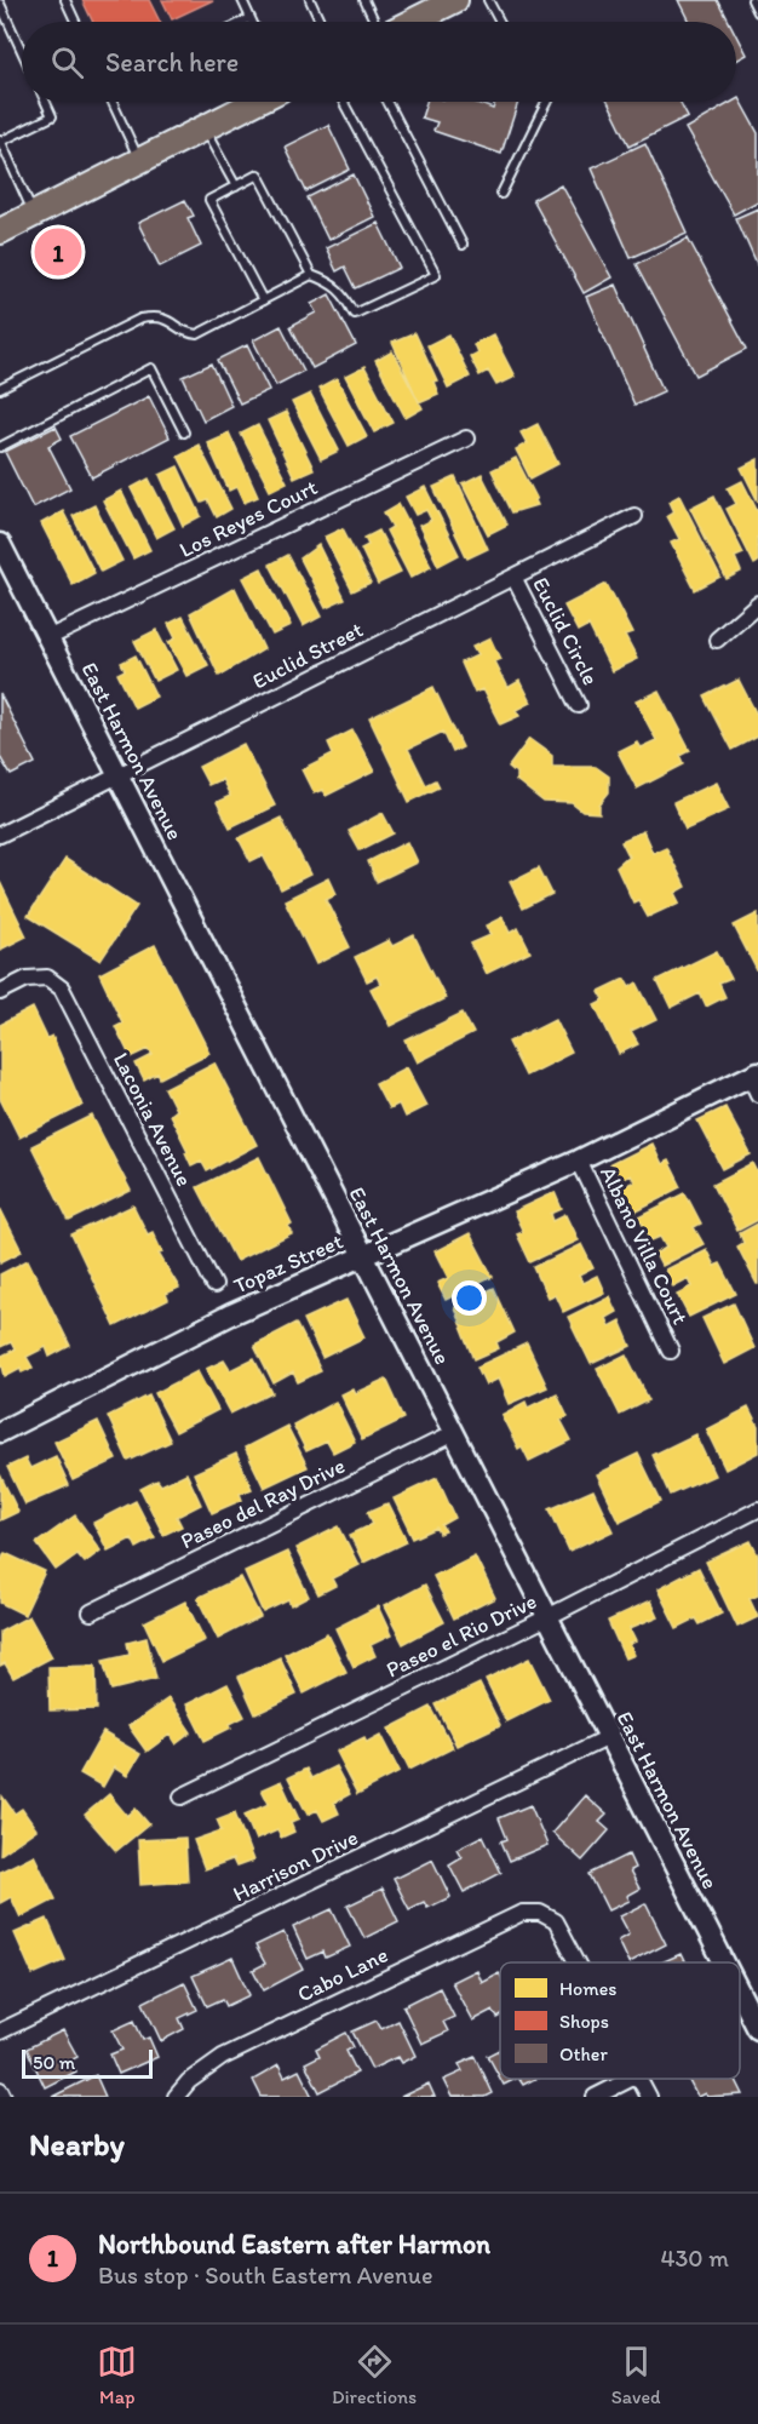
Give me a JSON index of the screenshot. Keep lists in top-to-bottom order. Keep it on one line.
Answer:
{"streets":{"main road":["East Harmon Avenue","Topaz Street"],"street":["Los Reyes Court","Euclid Circle","Euclid Street","Laconia Avenue","Albano Villa Court","Paseo del Ray Drive","Paseo el Rio Drive","Harrison Drive","Cabo Lane"]},"crossings":[["Los Reyes Court","East Harmon Avenue"],["Euclid Circle","Euclid Street"],["Euclid Street","East Harmon Avenue"],["East Harmon Avenue","Topaz Street"],["East Harmon Avenue","Paseo del Ray Drive"],["East Harmon Avenue","Paseo el Rio Drive"],["East Harmon Avenue","Harrison Drive"],["Albano Villa Court","Topaz Street"]],"legend":["Homes","Shops","Other"],"scale_bar":"50 m","page":{"search":"Search here","pins":"1","scale":"50 m","heading":"Nearby","list":[{"mark":"1","name":"Northbound Eastern after Harmon","note":"Bus stop · South Eastern Avenue","value":"430 m"}],"nav":["Map","Directions","Saved"]}}
